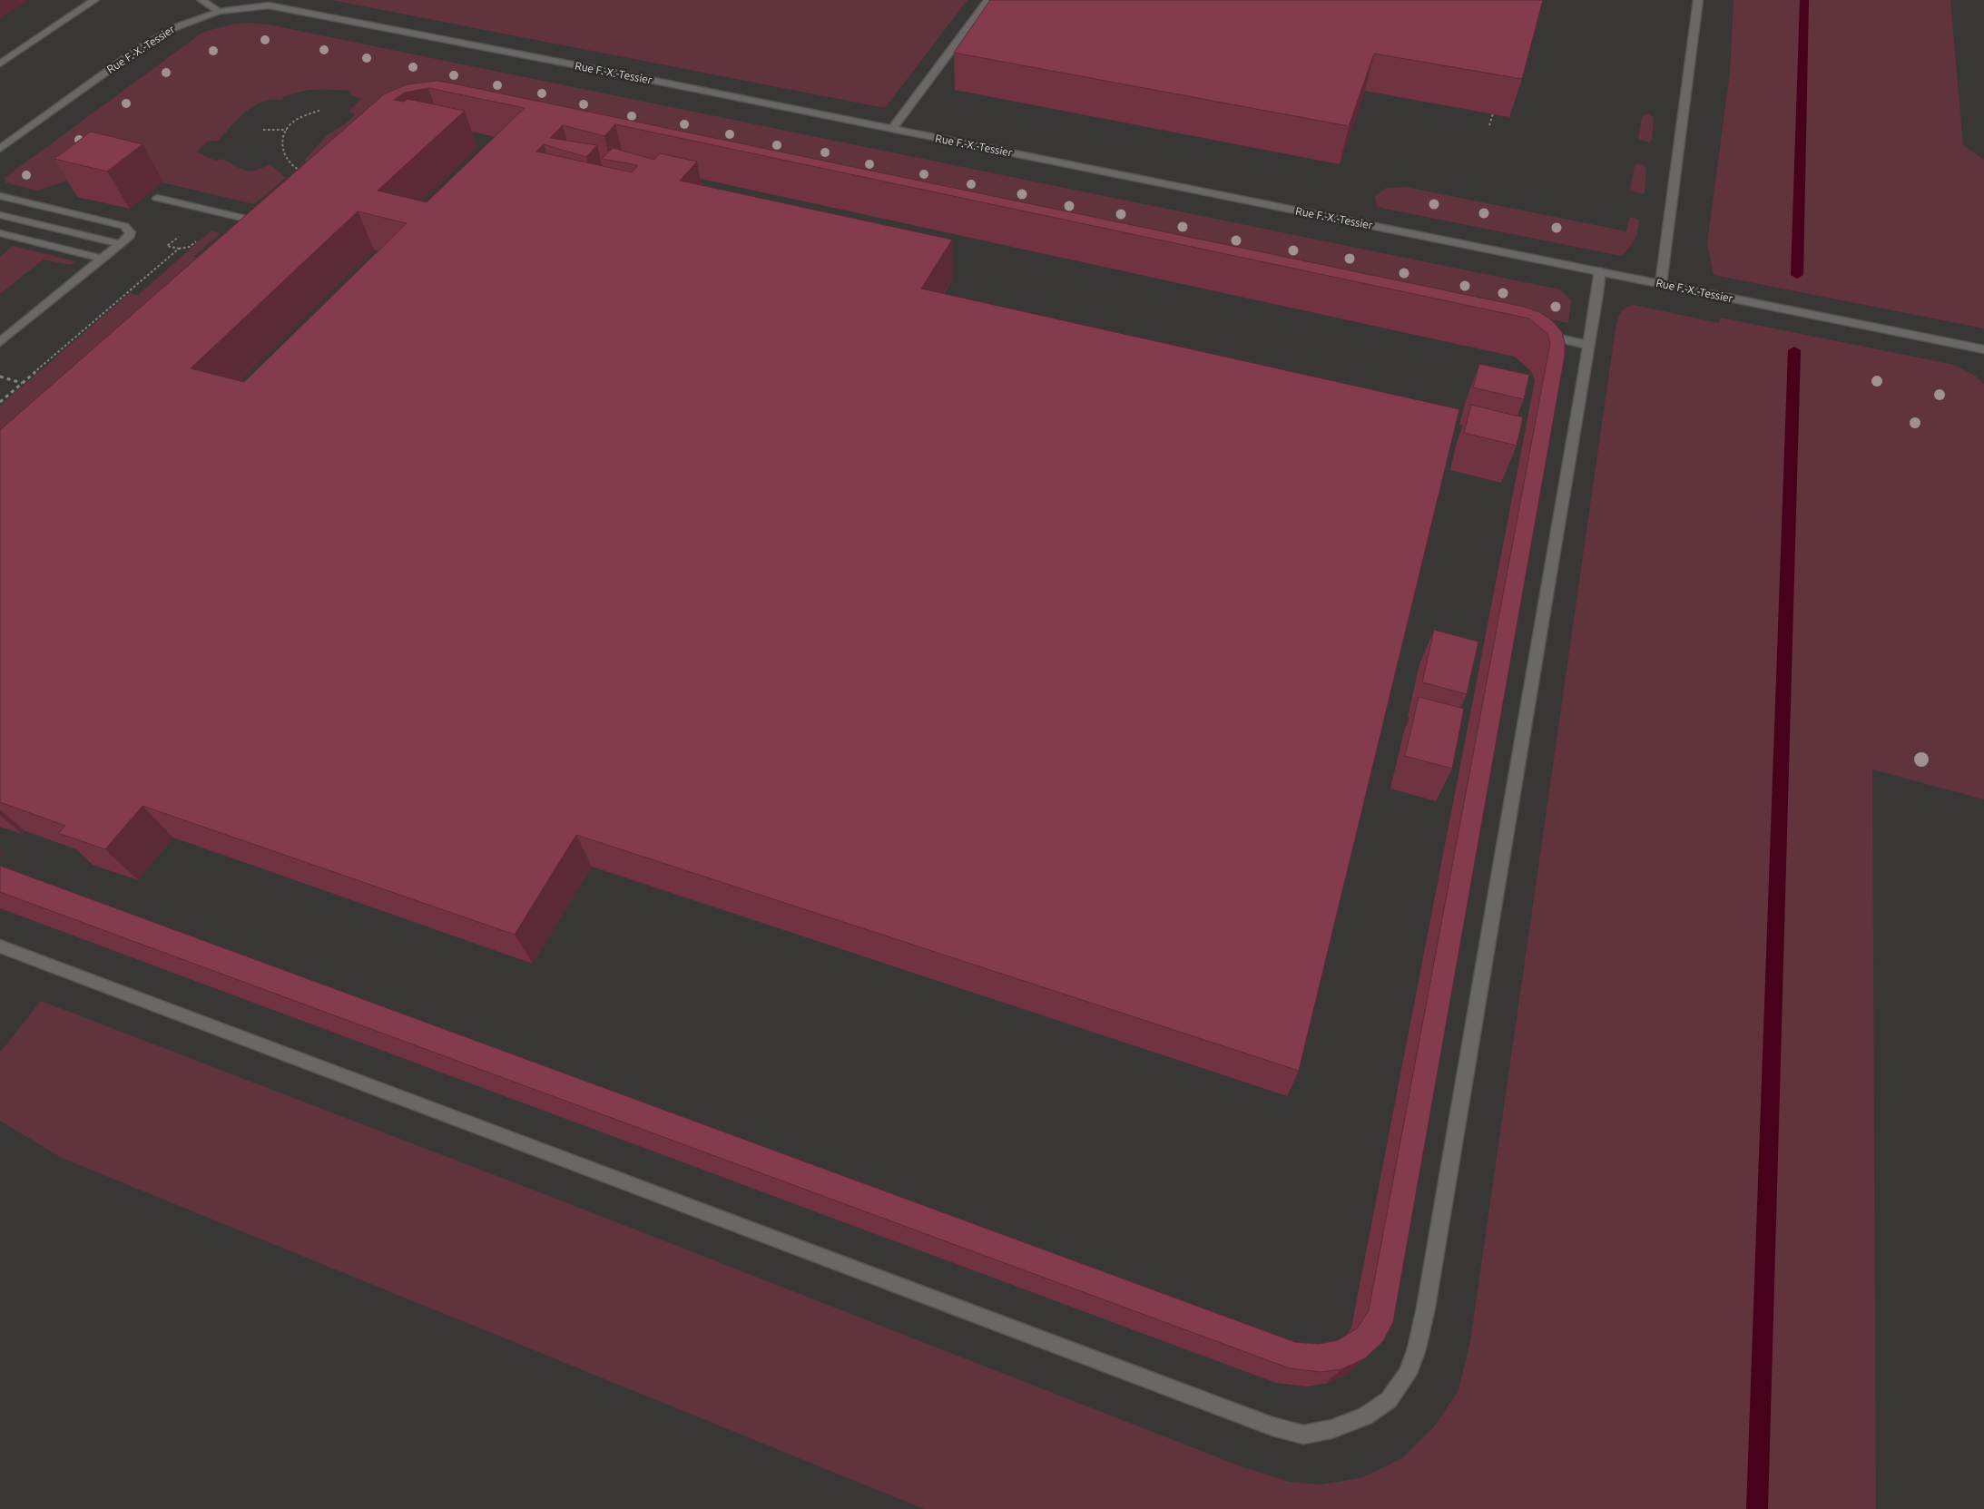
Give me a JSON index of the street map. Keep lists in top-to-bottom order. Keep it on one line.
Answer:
{"streets":{"street":["Rue F.-X.-Tessier"]}}
